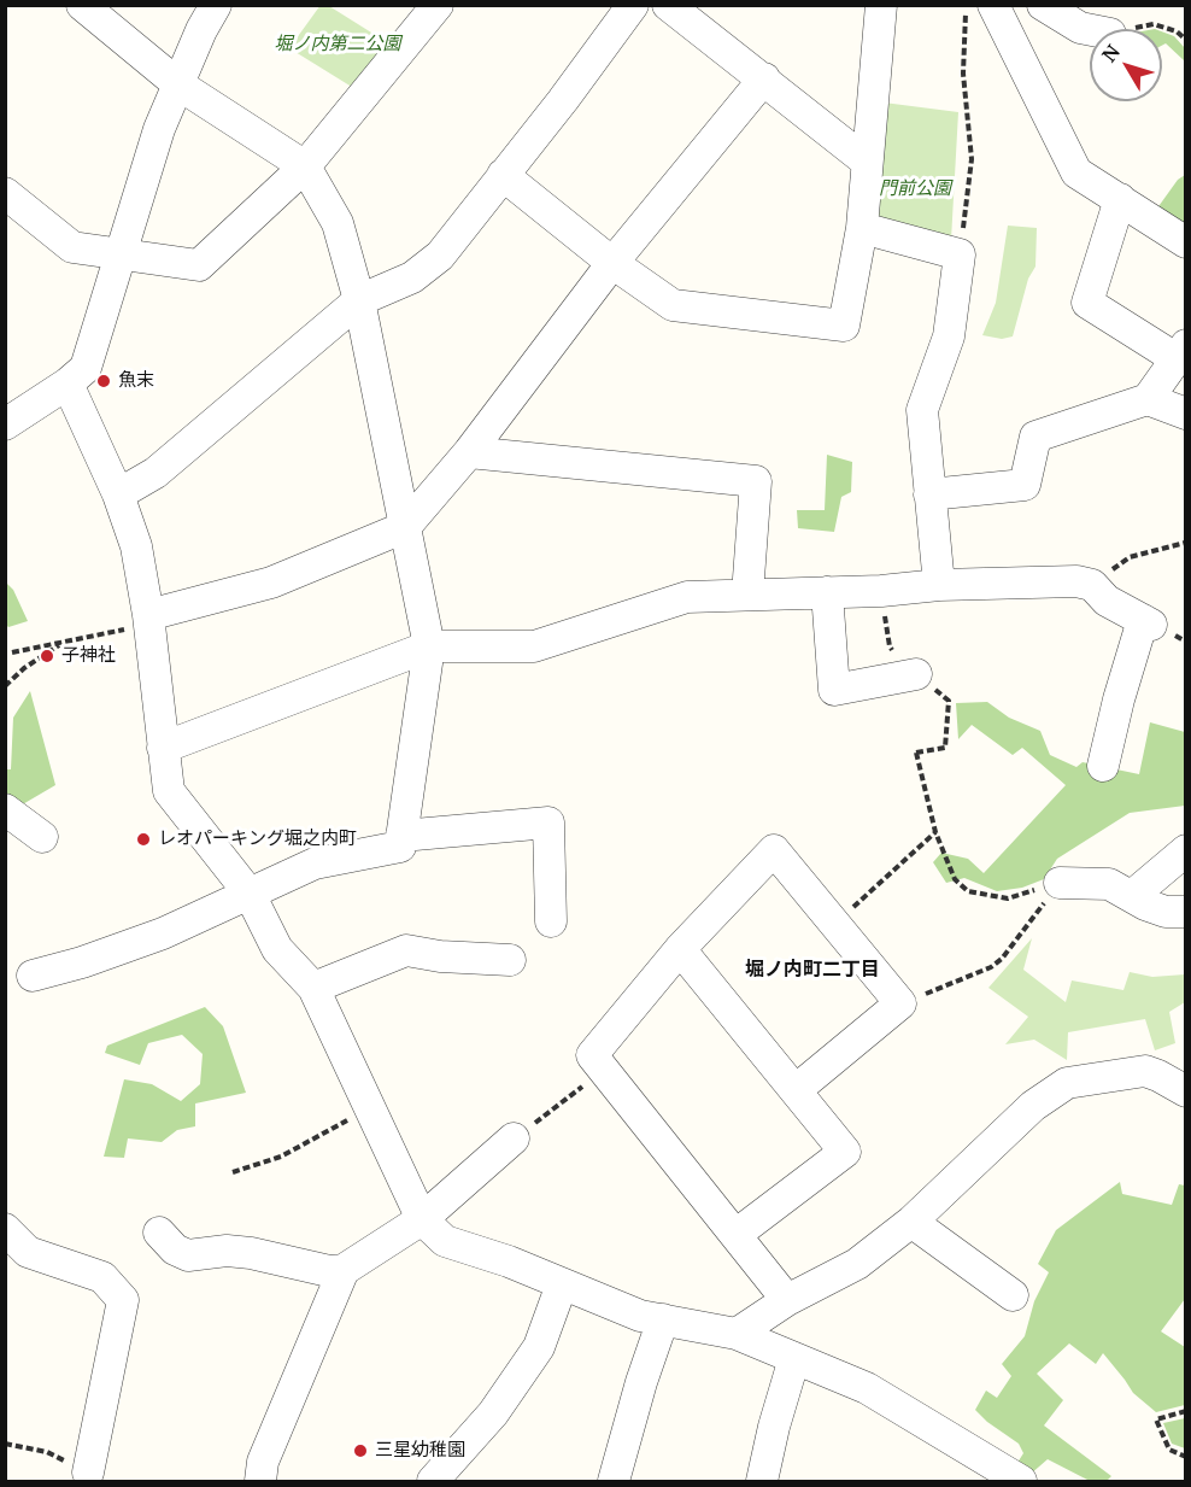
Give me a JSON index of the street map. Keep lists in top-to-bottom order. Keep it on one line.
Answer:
{"districts":["堀ノ内町二丁目"],"parks":["堀ノ内第二公園","門前公園"],"places":["魚末","子神社","レオパーキング堀之内町","三星幼稚園"],"north":"top left"}
